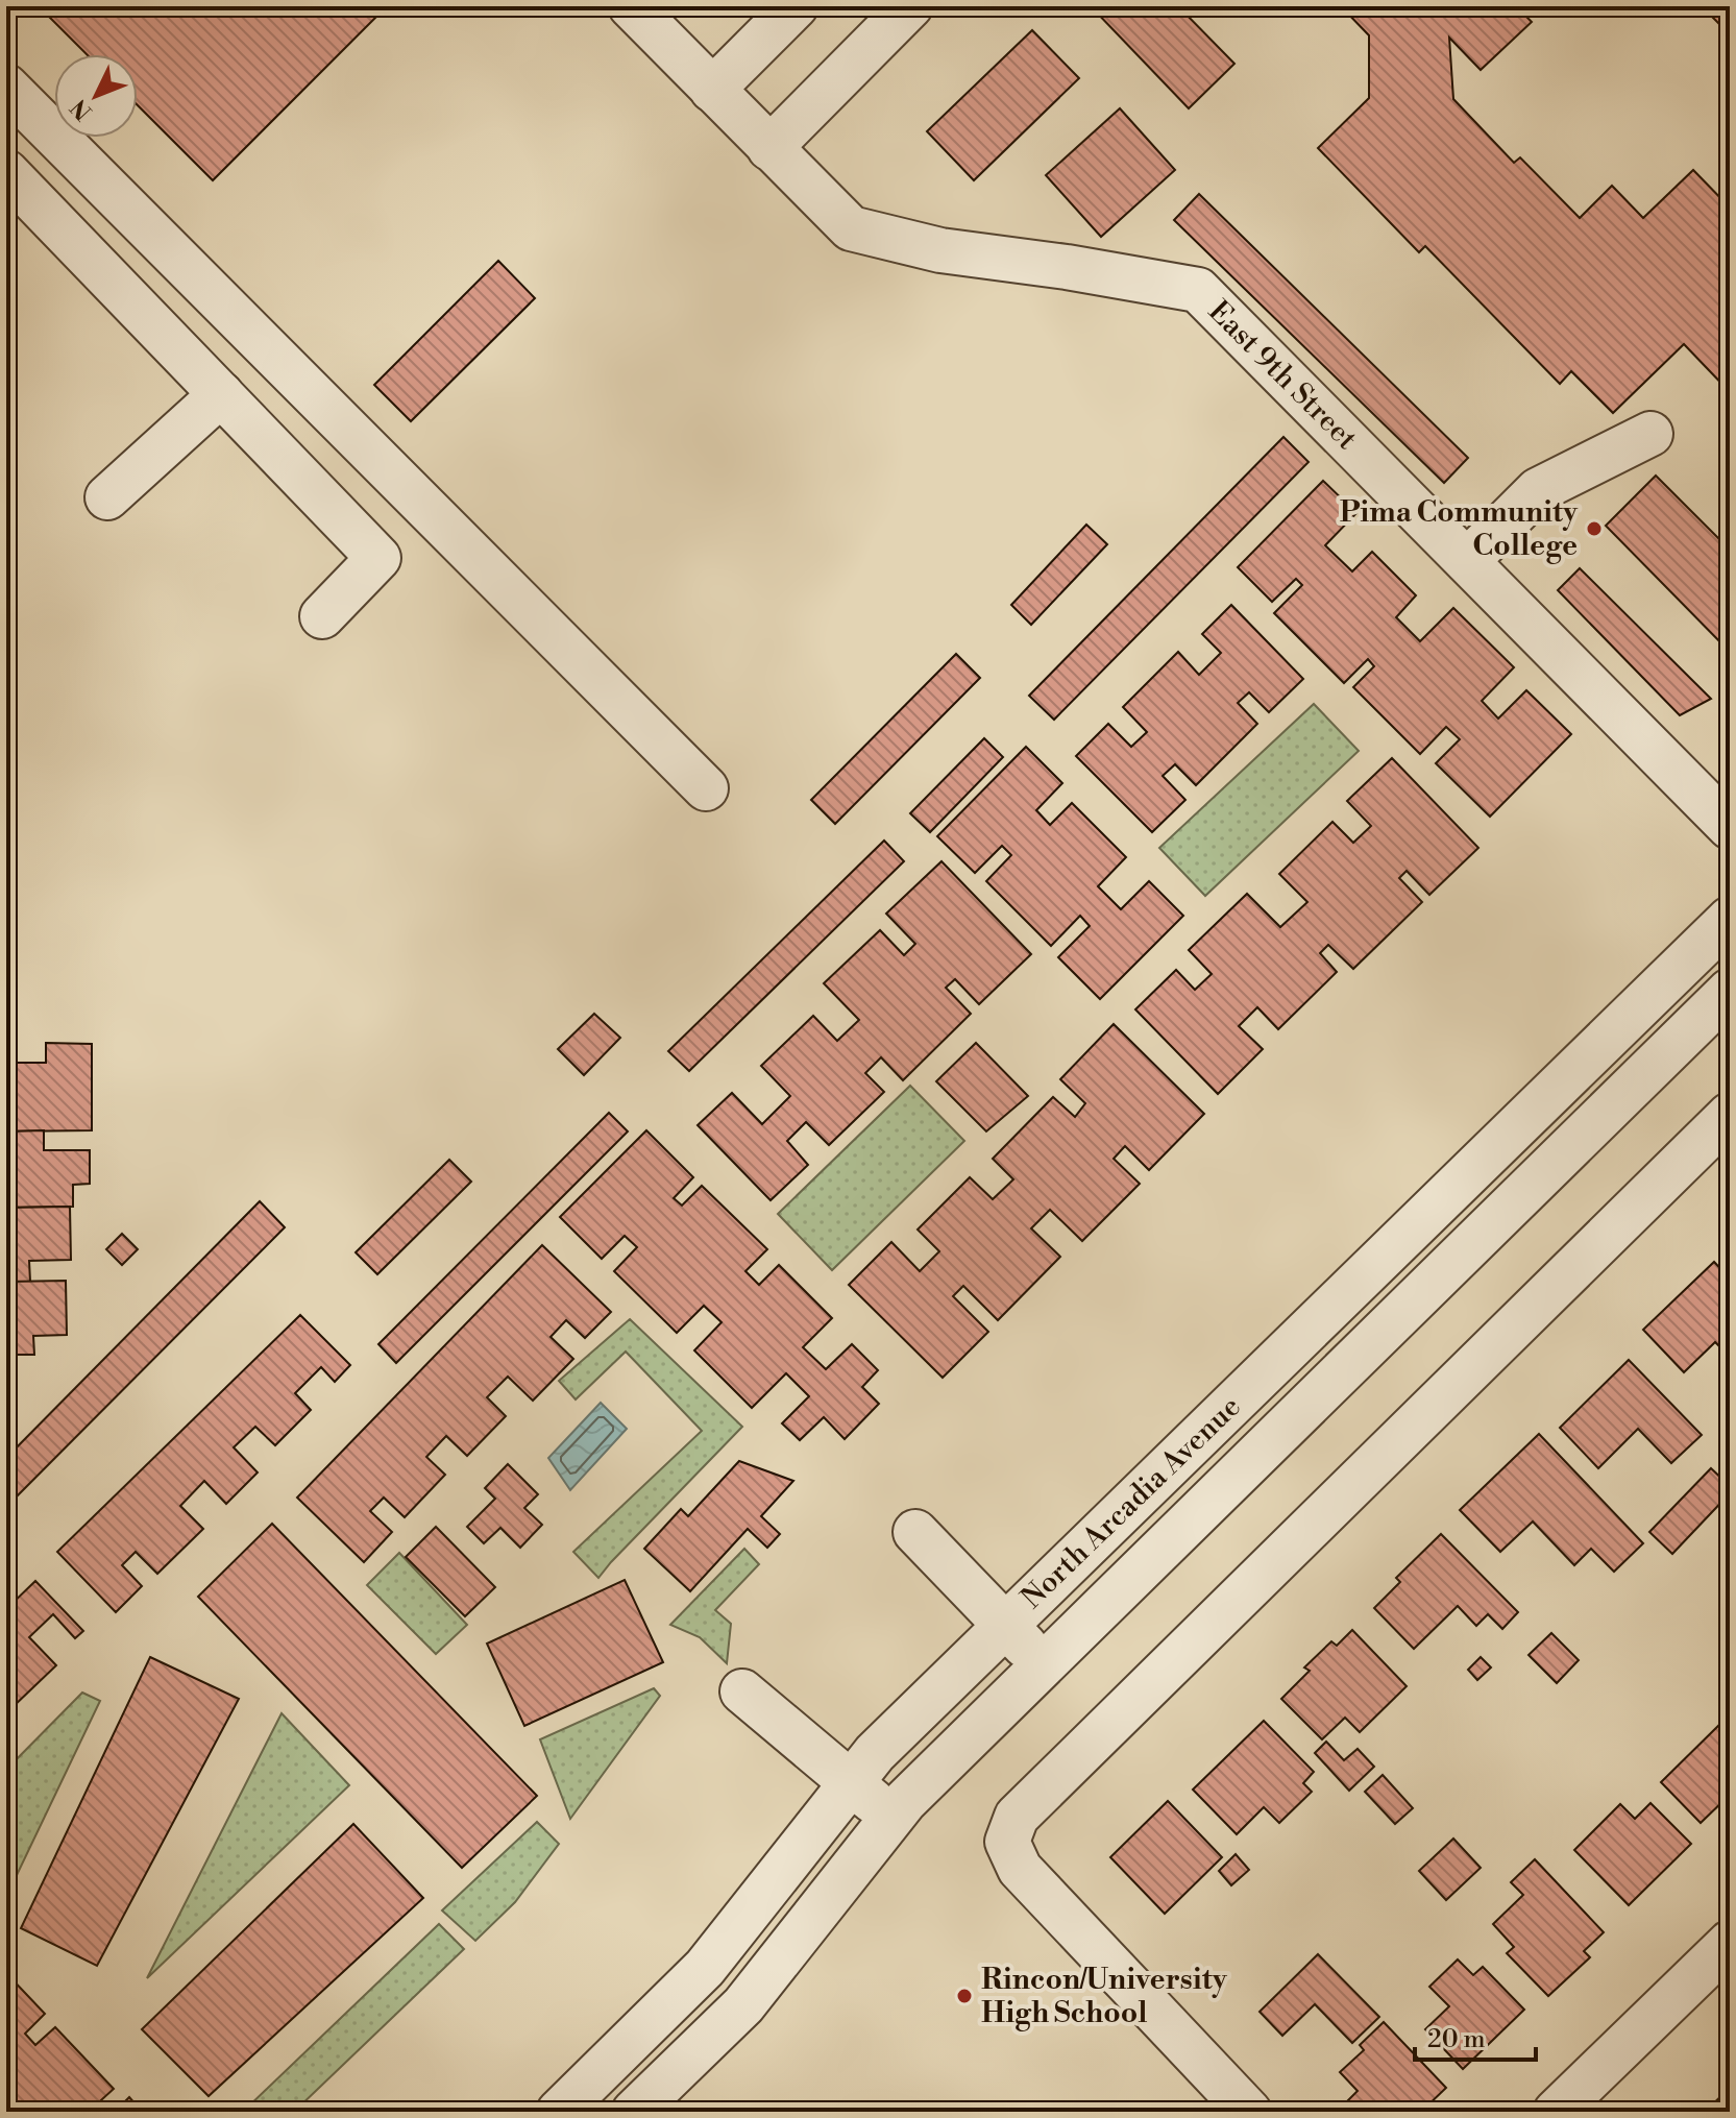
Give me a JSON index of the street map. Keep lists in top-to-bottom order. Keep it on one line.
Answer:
{"streets":{"street":["East 9th Street","North Arcadia Avenue"]},"places":["Pima Community College","Rincon/University High School"],"scale_bar":"20 m","north":"bottom left"}
